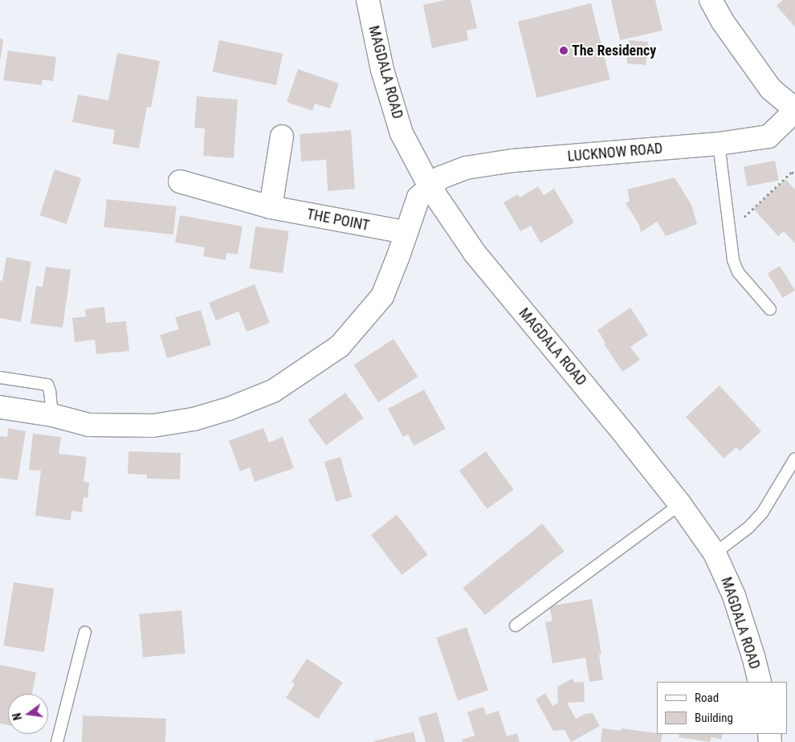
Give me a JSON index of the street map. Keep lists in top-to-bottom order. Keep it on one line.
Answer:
{"streets":{"street":["MAGDALA ROAD","LUCKNOW ROAD","THE POINT"]},"crossings":[["MAGDALA ROAD","LUCKNOW ROAD"],["LUCKNOW ROAD","THE POINT"]],"places":["The Residency"],"legend":["Road","Building"],"north":"left"}
